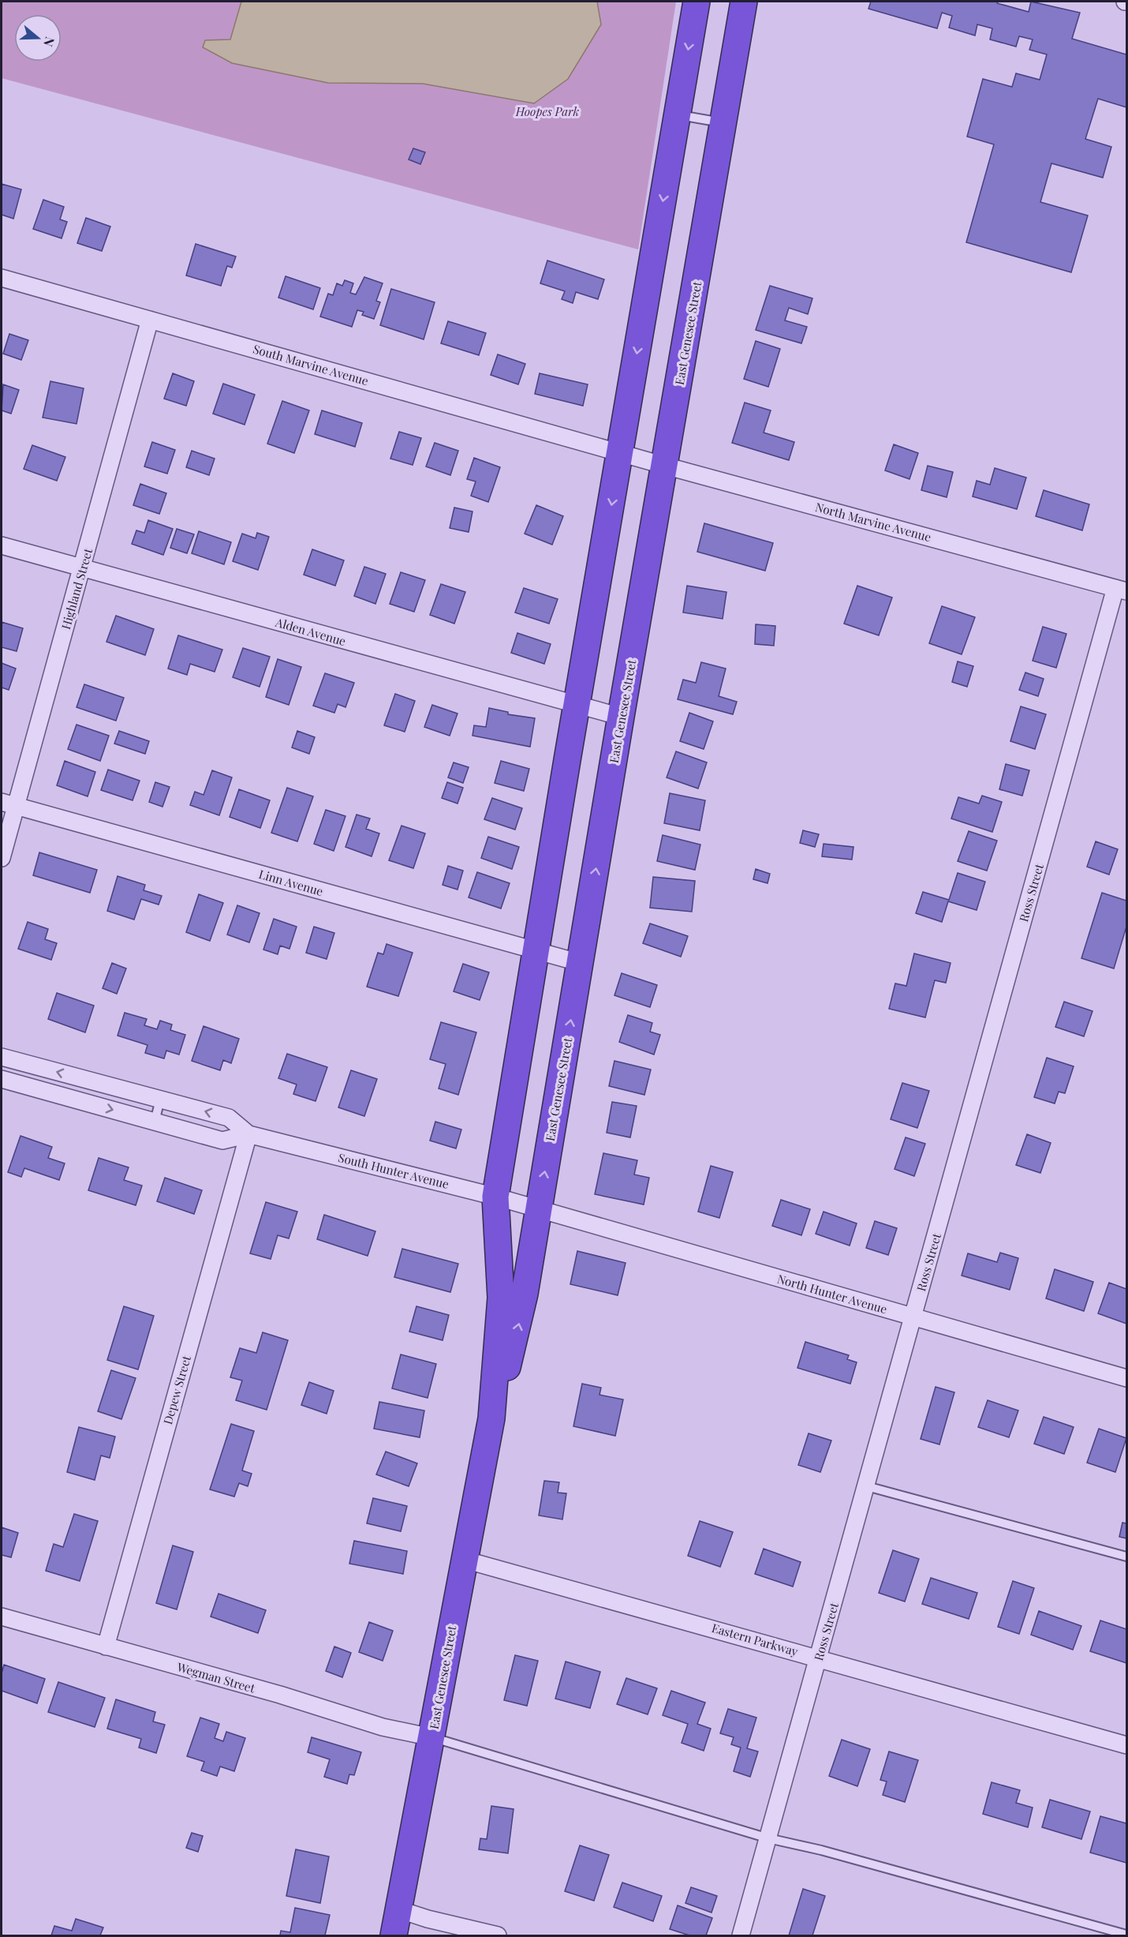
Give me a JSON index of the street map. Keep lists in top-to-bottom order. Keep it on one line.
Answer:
{"streets":{"highway":["East Genesee Street"],"street":["South Marvine Avenue","North Marvine Avenue","Highland Street","Alden Avenue","Linn Avenue","Ross Street","South Hunter Avenue","North Hunter Avenue","Depew Street","Eastern Parkway","Wegman Street"]},"crossings":[["East Genesee Street","South Marvine Avenue"],["East Genesee Street","North Marvine Avenue"],["East Genesee Street","Alden Avenue"],["East Genesee Street","Linn Avenue"],["East Genesee Street","South Hunter Avenue"],["East Genesee Street","North Hunter Avenue"],["East Genesee Street","Eastern Parkway"],["East Genesee Street","Wegman Street"],["South Marvine Avenue","North Marvine Avenue"],["South Marvine Avenue","Highland Street"],["North Marvine Avenue","Ross Street"],["Highland Street","Alden Avenue"],["Highland Street","Linn Avenue"],["Ross Street","North Hunter Avenue"],["Ross Street","Eastern Parkway"],["South Hunter Avenue","North Hunter Avenue"],["South Hunter Avenue","Depew Street"],["Depew Street","Wegman Street"]],"parks":["Hoopes Park"],"north":"right"}
